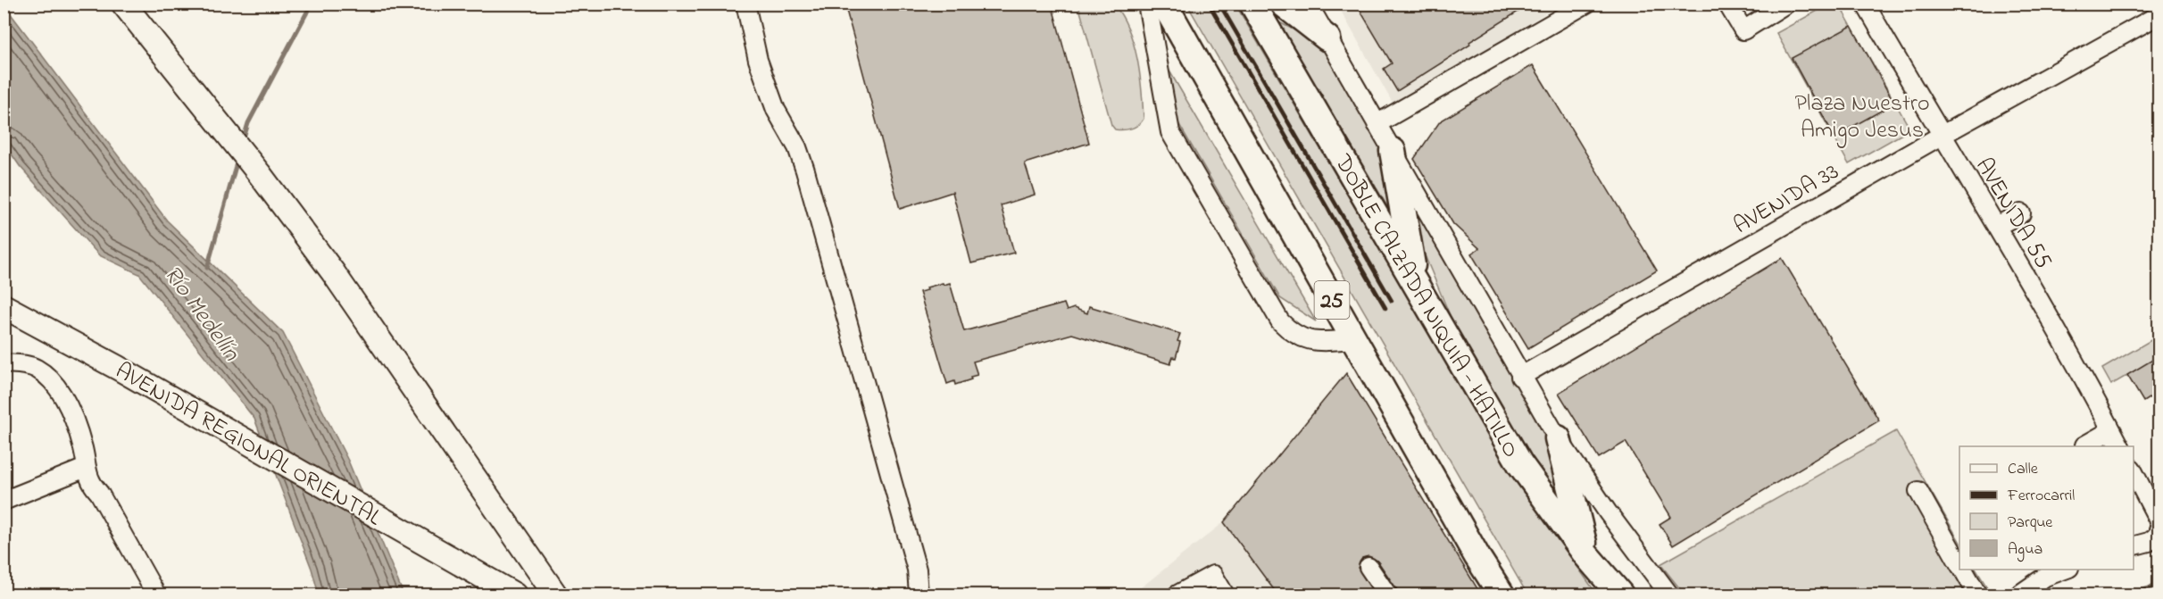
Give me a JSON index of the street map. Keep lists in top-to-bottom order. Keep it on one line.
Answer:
{"streets":{"highway":["25","DOBLE CALZADA NIQUIA - HATILLO"],"main road":["AVENIDA REGIONAL ORIENTAL"],"street":["AVENIDA 33","AVENIDA 55"]},"crossings":[["AVENIDA 33","AVENIDA 55"]],"water":["Río Medellín"],"parks":["Plaza Nuestro Amigo Jesus"],"legend":["Calle","Ferrocarril","Parque","Agua"]}
